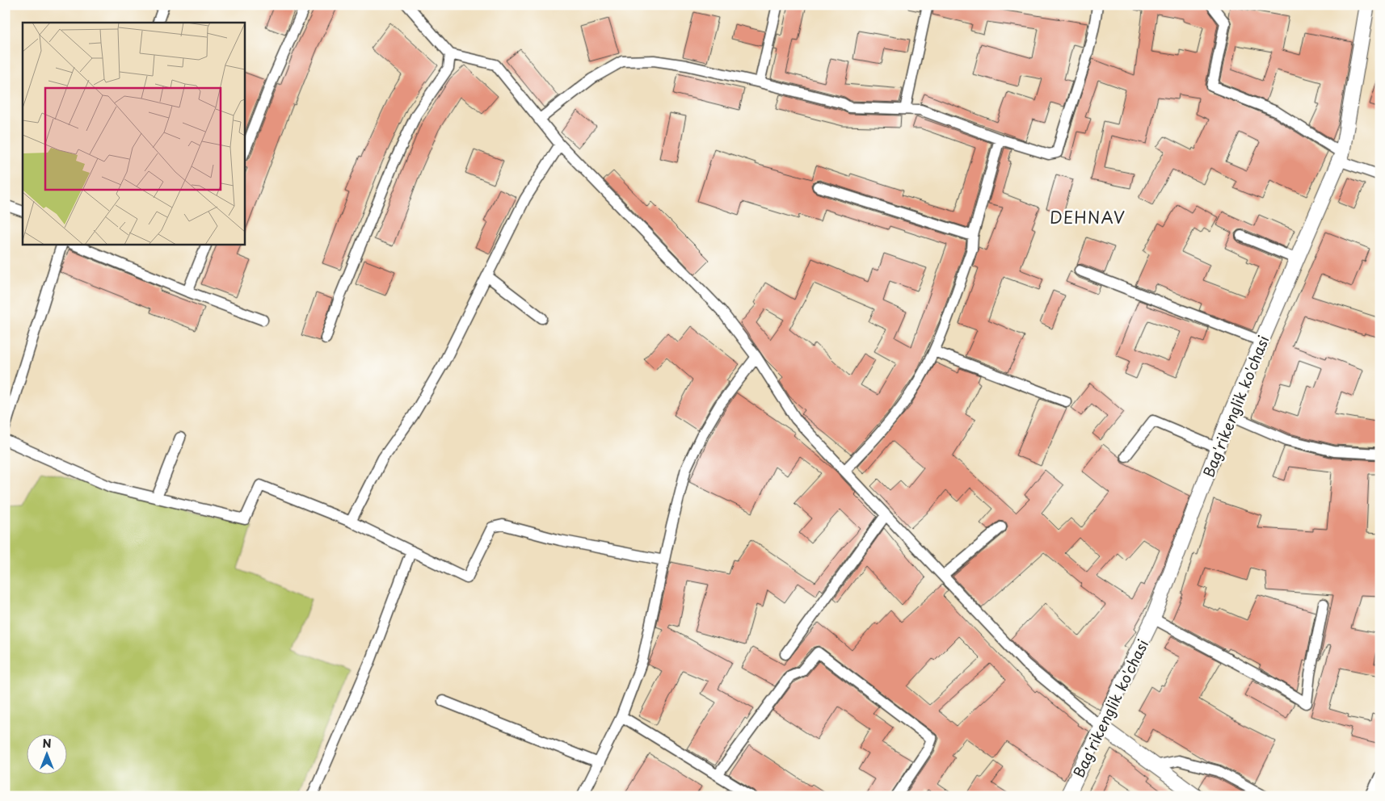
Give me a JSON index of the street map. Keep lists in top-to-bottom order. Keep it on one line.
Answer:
{"streets":{"main road":["Bag'rikenglik ko'chasi"]},"districts":["DEHNAV"],"north":"top"}
